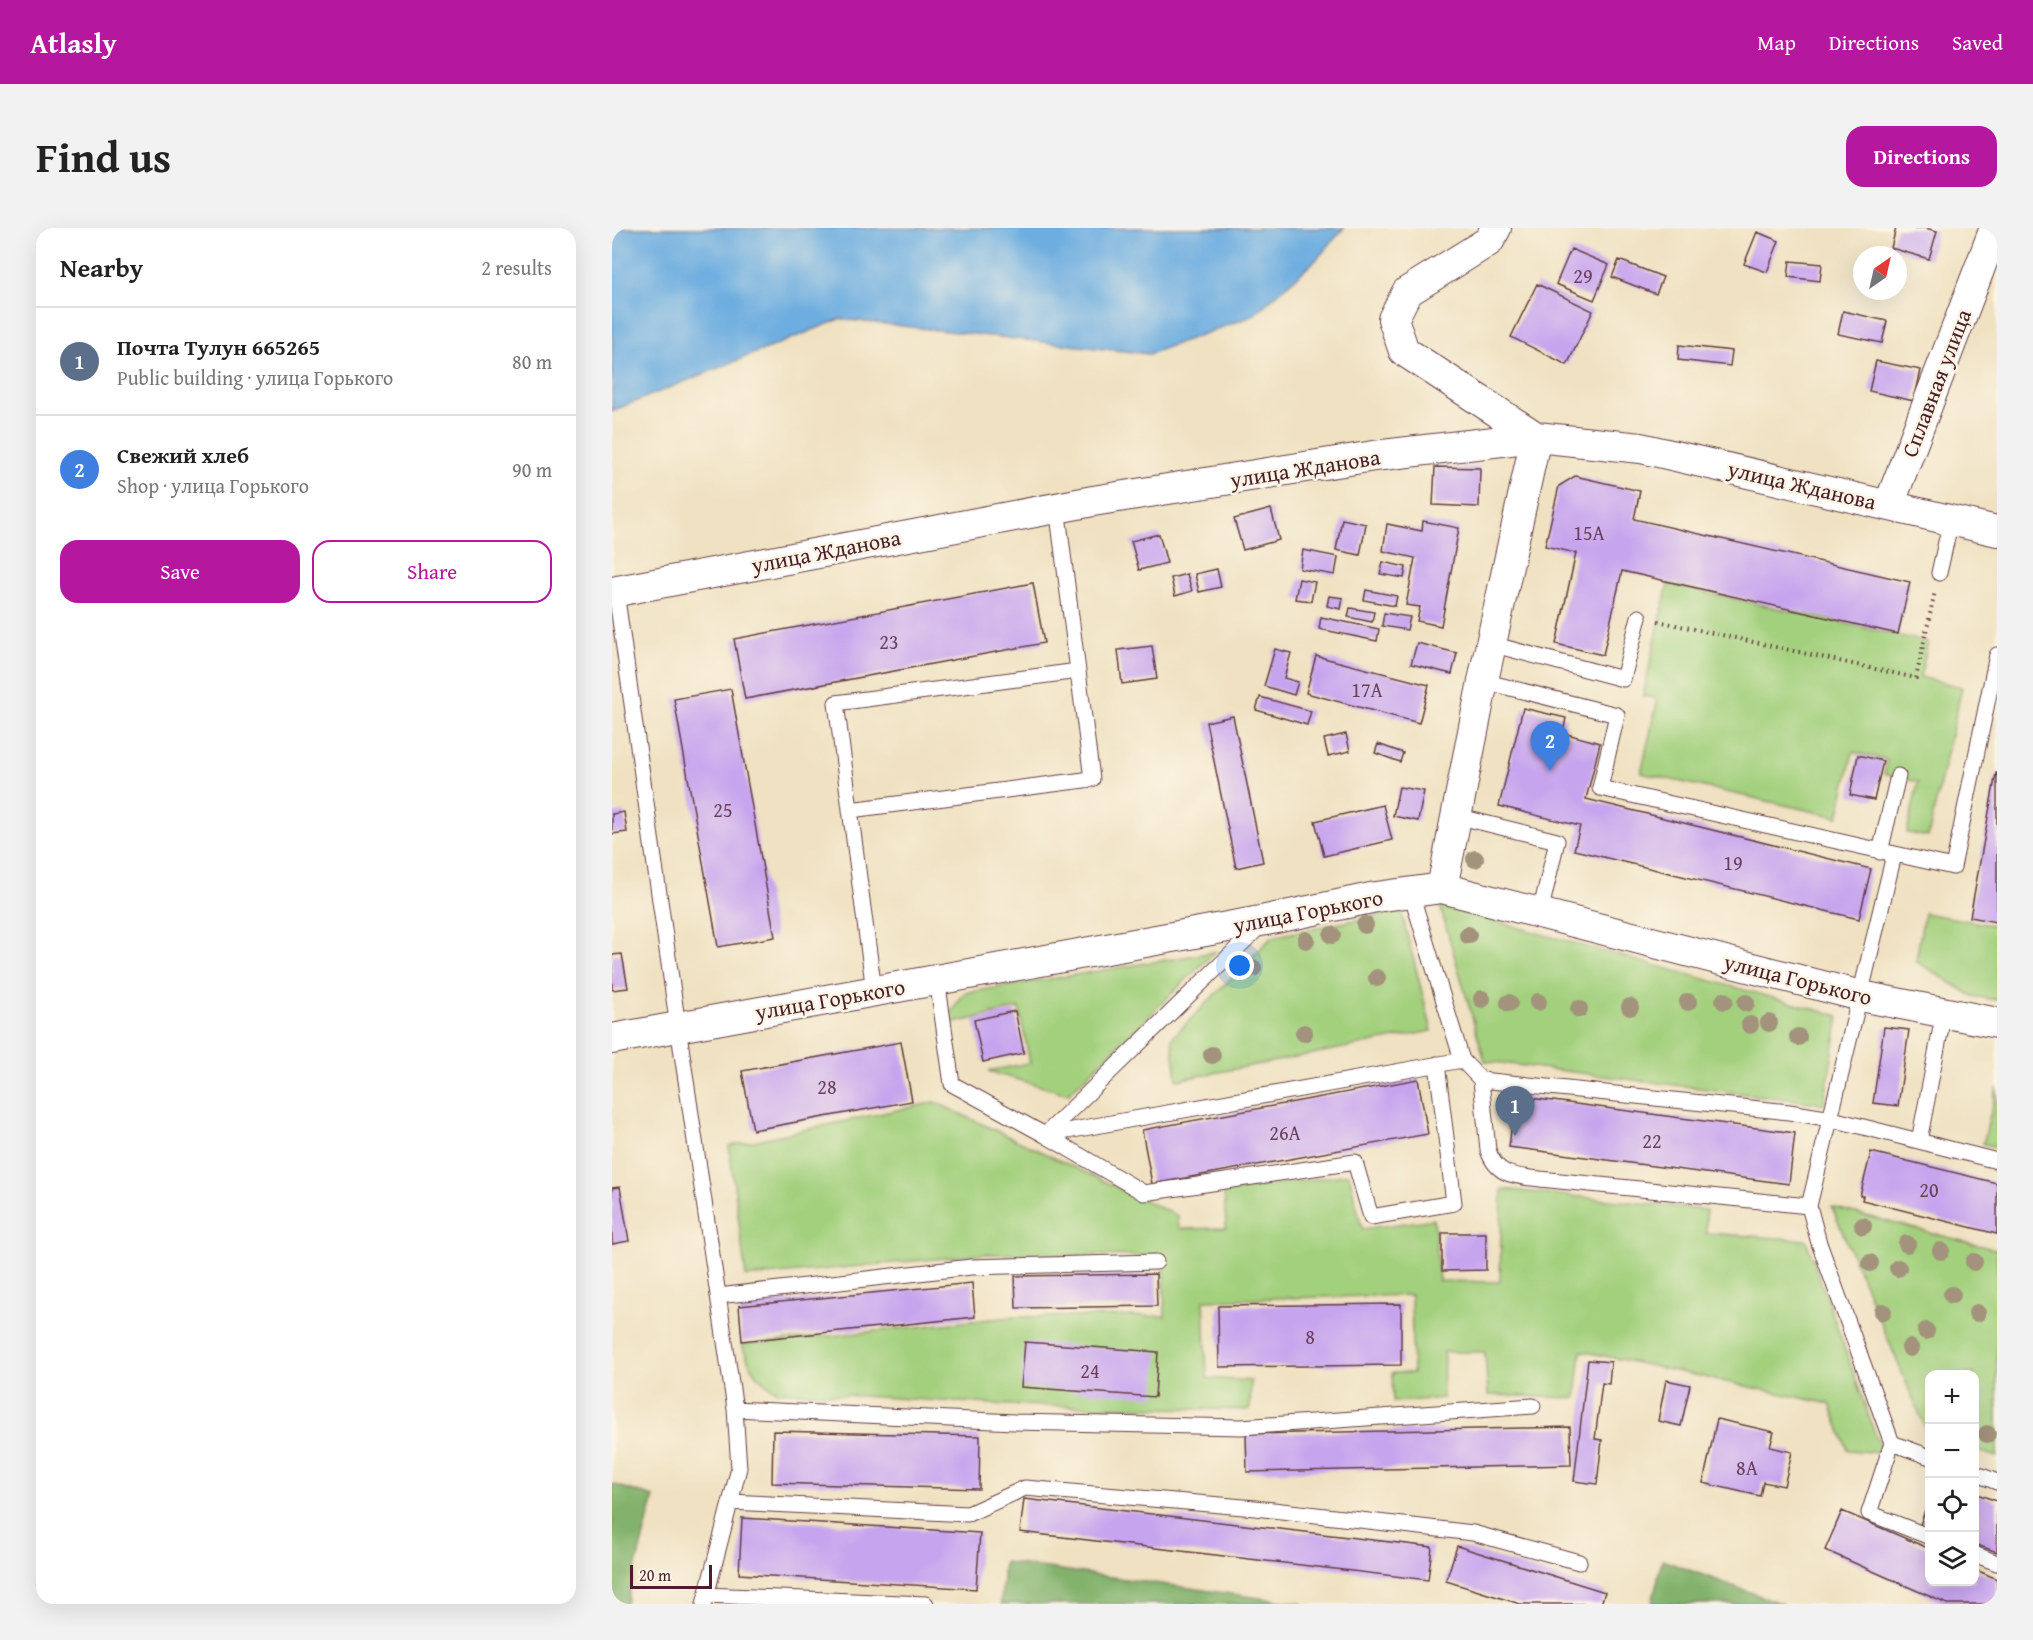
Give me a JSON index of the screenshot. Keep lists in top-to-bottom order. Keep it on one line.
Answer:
{"streets":{"street":["Сплавная улица","улица Жданова","улица Горького"]},"crossings":[["Сплавная улица","улица Жданова"]],"house_numbers":["29","15А","23","17А","25","19","28","26А","22","20","8","24","8А"],"scale_bar":"20 m","north":"top right","page":{"header":"Atlasly","nav":["Map","Directions","Saved"],"title":"Find us","buttons":["Directions",["Save","Share"]],"heading":["Nearby","2 results"],"list":[{"mark":"1","name":"Почта Тулун 665265","note":"Public building · улица Горького","value":"80 m"},{"mark":"2","name":"Свежий хлеб","note":"Shop · улица Горького","value":"90 m"}],"pins":["2","1"],"map_buttons":["+","−"],"scale":"20 m"}}
